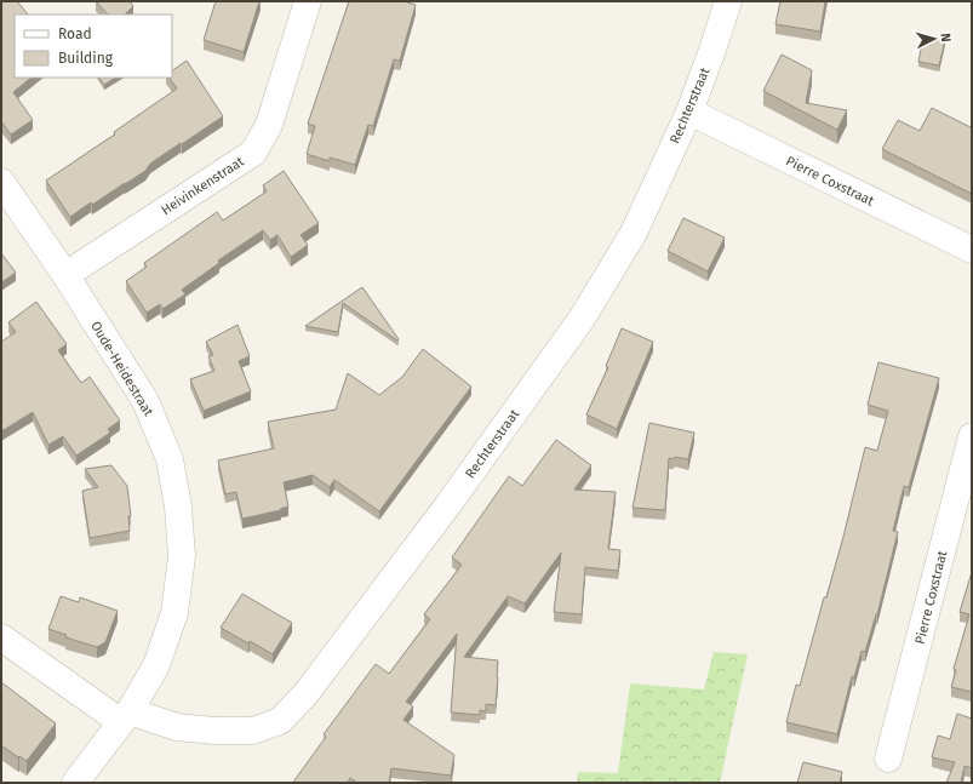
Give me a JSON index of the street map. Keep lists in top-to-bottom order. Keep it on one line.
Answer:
{"streets":{"street":["Rechterstraat","Pierre Coxstraat","Heivinkenstraat","Oude-Heidestraat"]},"crossings":[["Rechterstraat","Pierre Coxstraat"],["Rechterstraat","Oude-Heidestraat"],["Heivinkenstraat","Oude-Heidestraat"]],"legend":["Road","Building"],"north":"right"}
